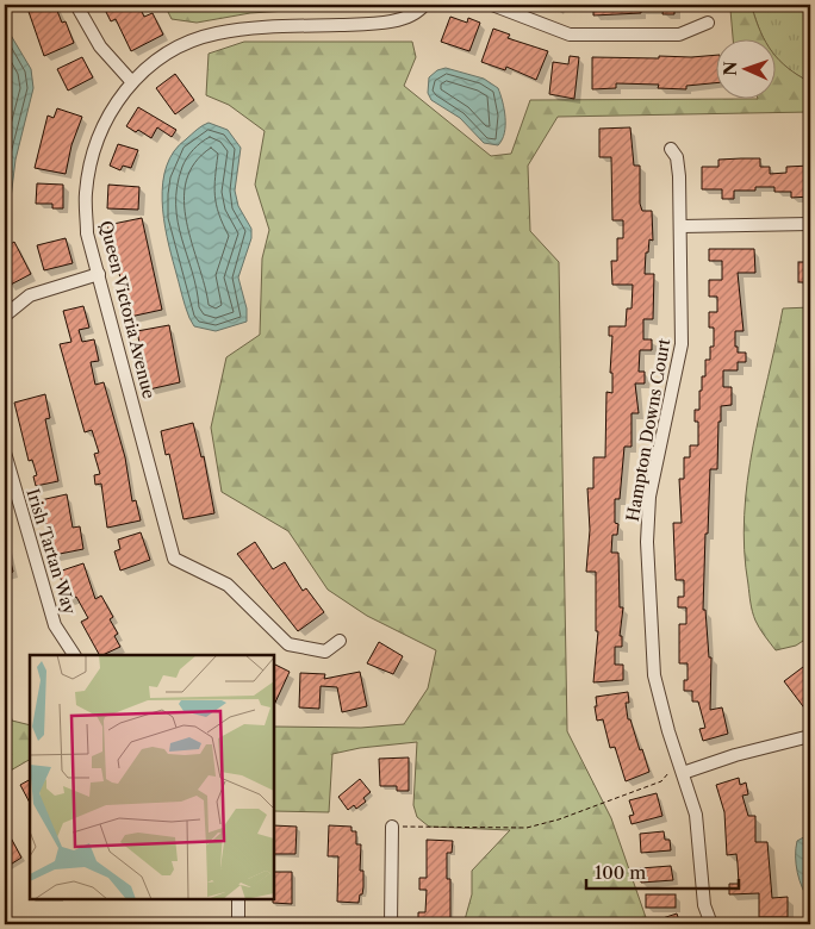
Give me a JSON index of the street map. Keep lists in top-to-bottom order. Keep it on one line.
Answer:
{"streets":{"street":["Queen Victoria Avenue","Hampton Downs Court","Irish Tartan Way"]},"scale_bar":"100 m","north":"left"}
